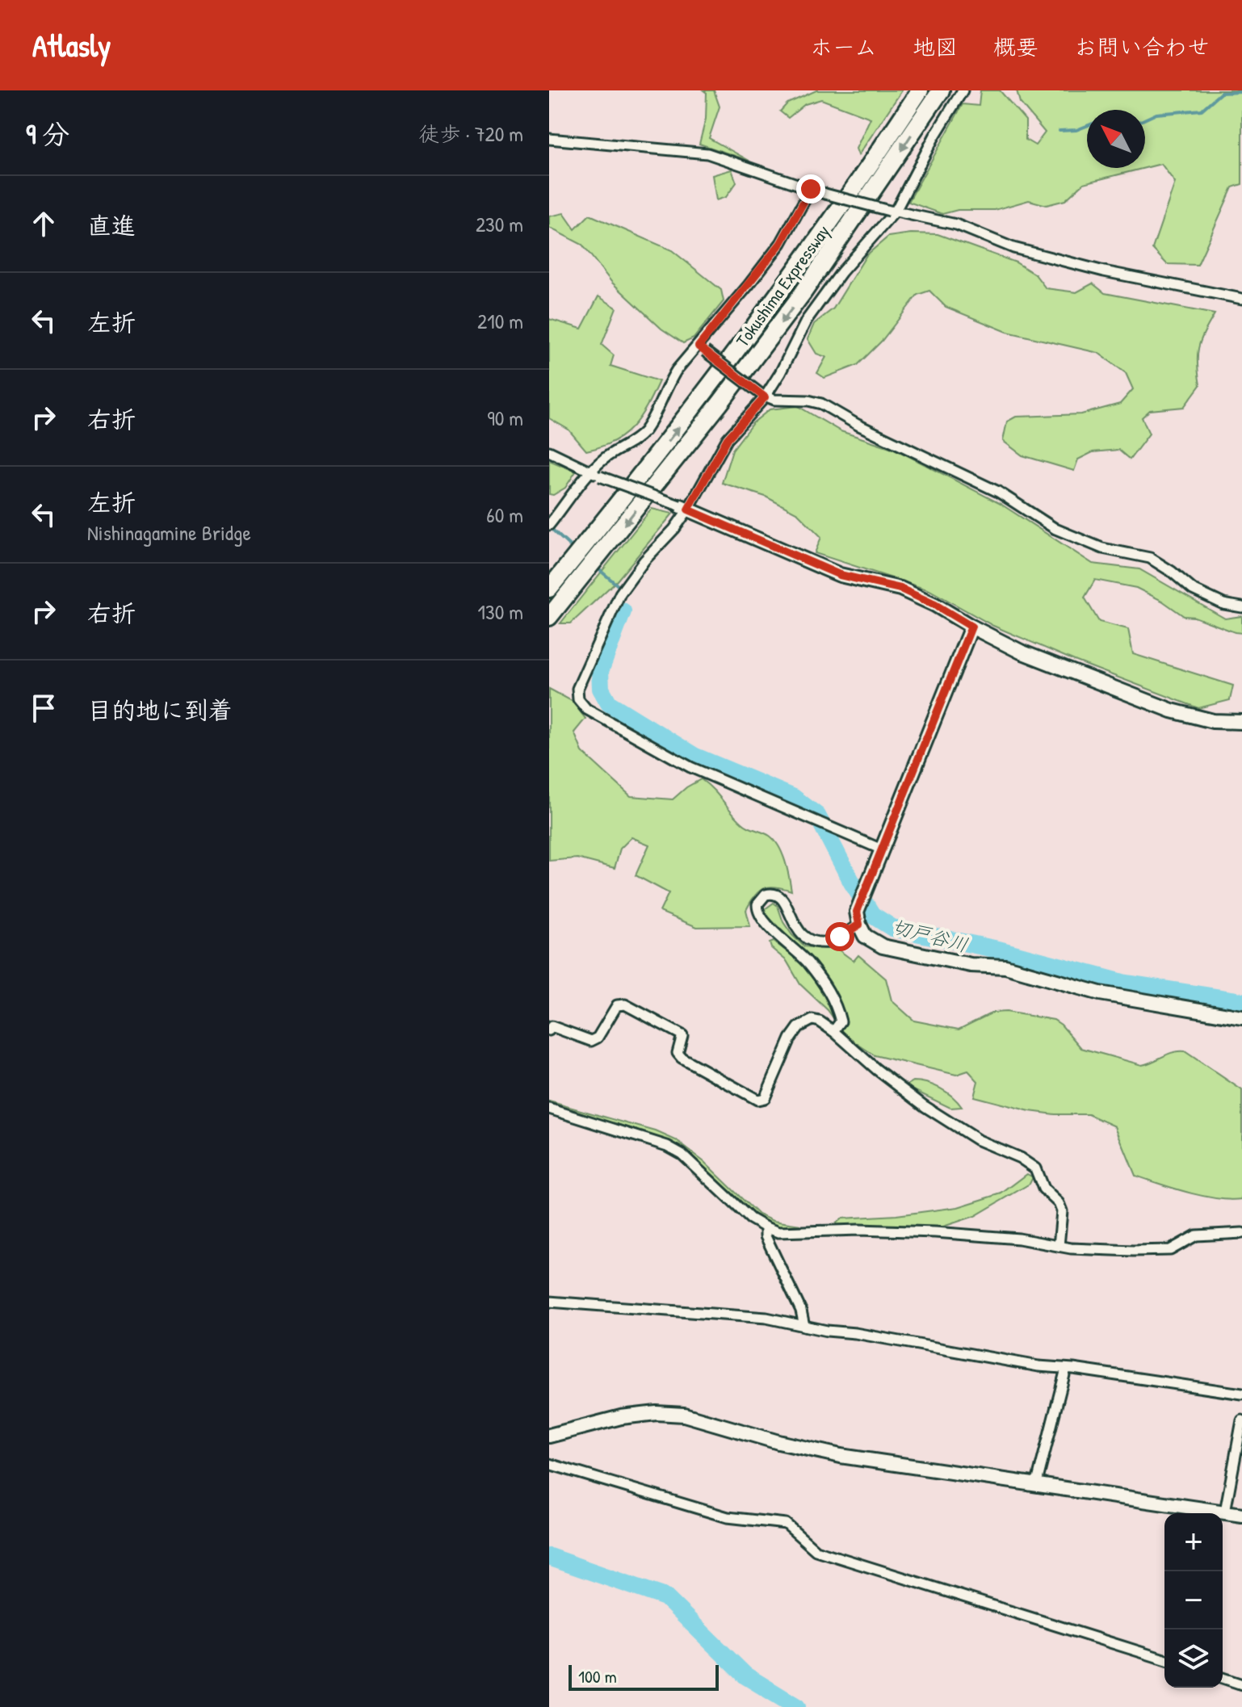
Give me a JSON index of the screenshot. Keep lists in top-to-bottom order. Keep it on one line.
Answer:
{"streets":{"highway":["Tokushima Expressway"]},"water":["切戸谷川"],"scale_bar":"100 m","north":"top left","page":{"header":"Atlasly","nav":["ホーム","地図","概要","お問い合わせ"],"heading":["9 分","徒歩 · 720 m"],"list":[["直進","230 m"],["左折","210 m"],["右折","90 m"],["左折","Nishinagamine Bridge","60 m"],["右折","130 m"],"目的地に到着"],"map_buttons":["+","−"],"scale":"100 m"}}
